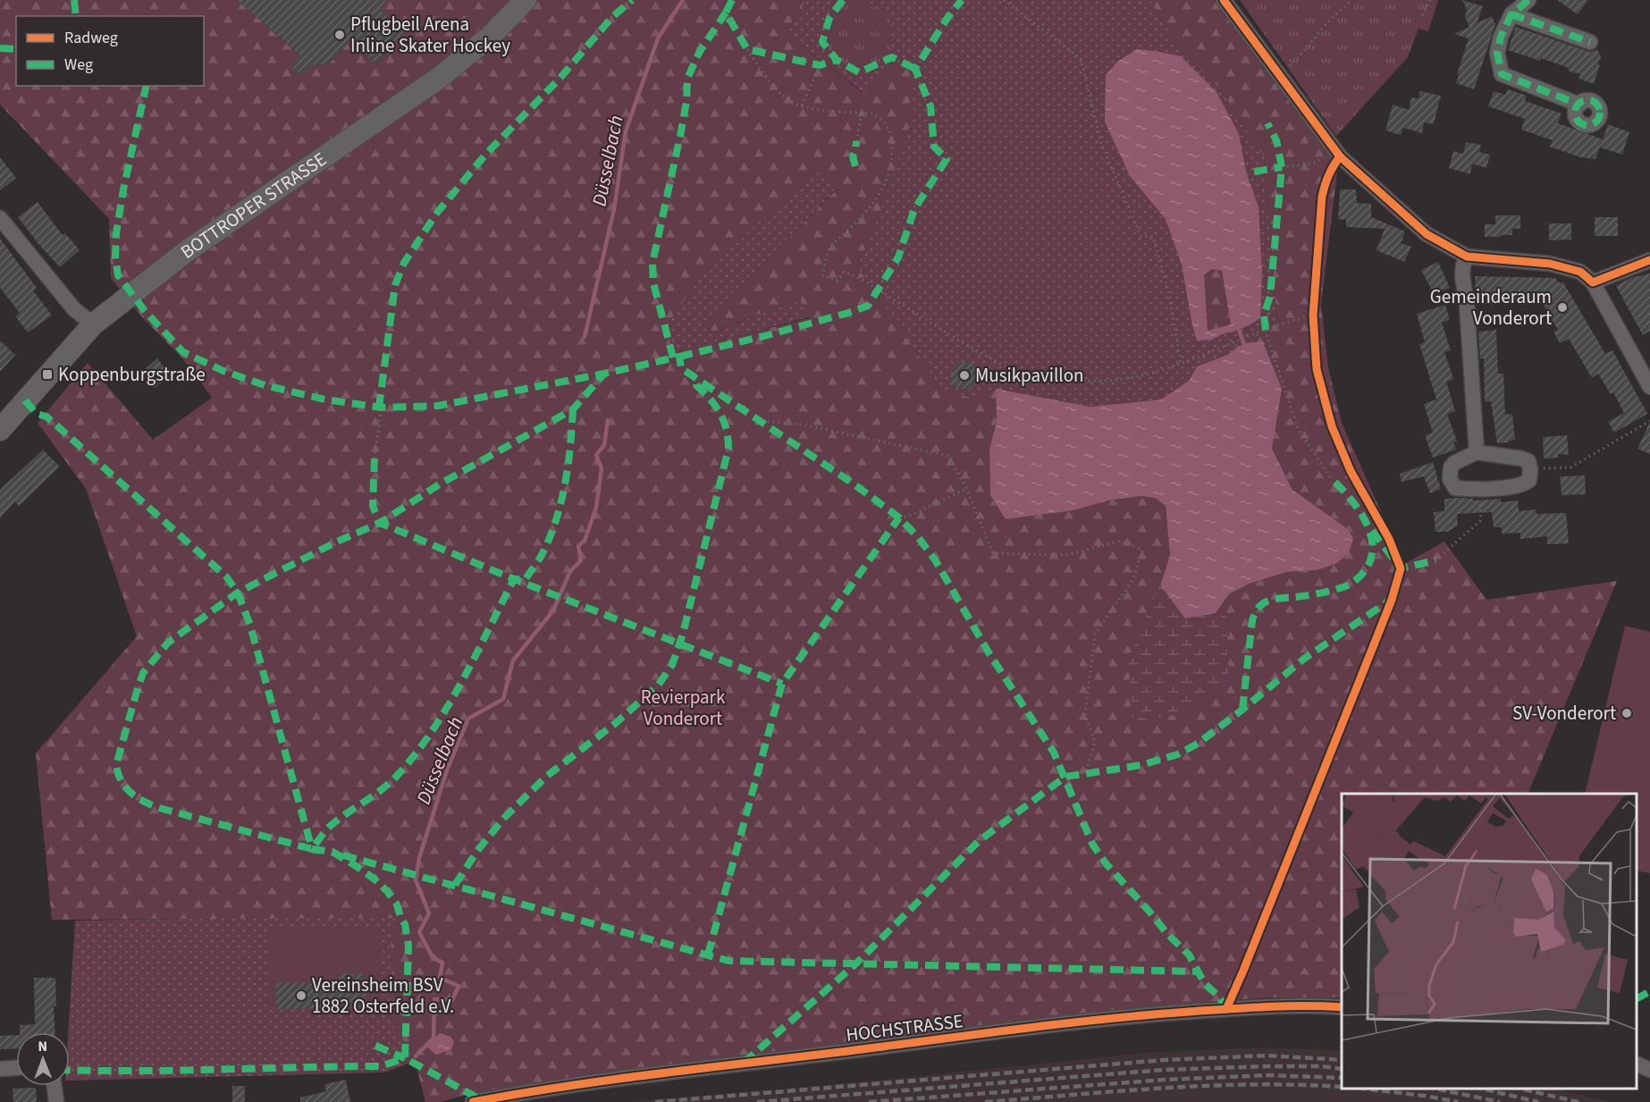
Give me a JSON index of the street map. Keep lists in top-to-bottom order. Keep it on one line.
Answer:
{"streets":{"main road":["BOTTROPER STRASSE"],"street":["HOCHSTRASSE"]},"water":["Düsselbach"],"parks":["Revierpark Vonderort"],"places":{"other":["Pflugbeil Arena Inline Skater Hockey","Gemeinderaum Vonderort","Musikpavillon","SV-Vonderort","Vereinsheim BSV 1882 Osterfeld e.V."],"transit":["Koppenburgstraße"]},"legend":["Radweg","Weg"],"north":"top"}
